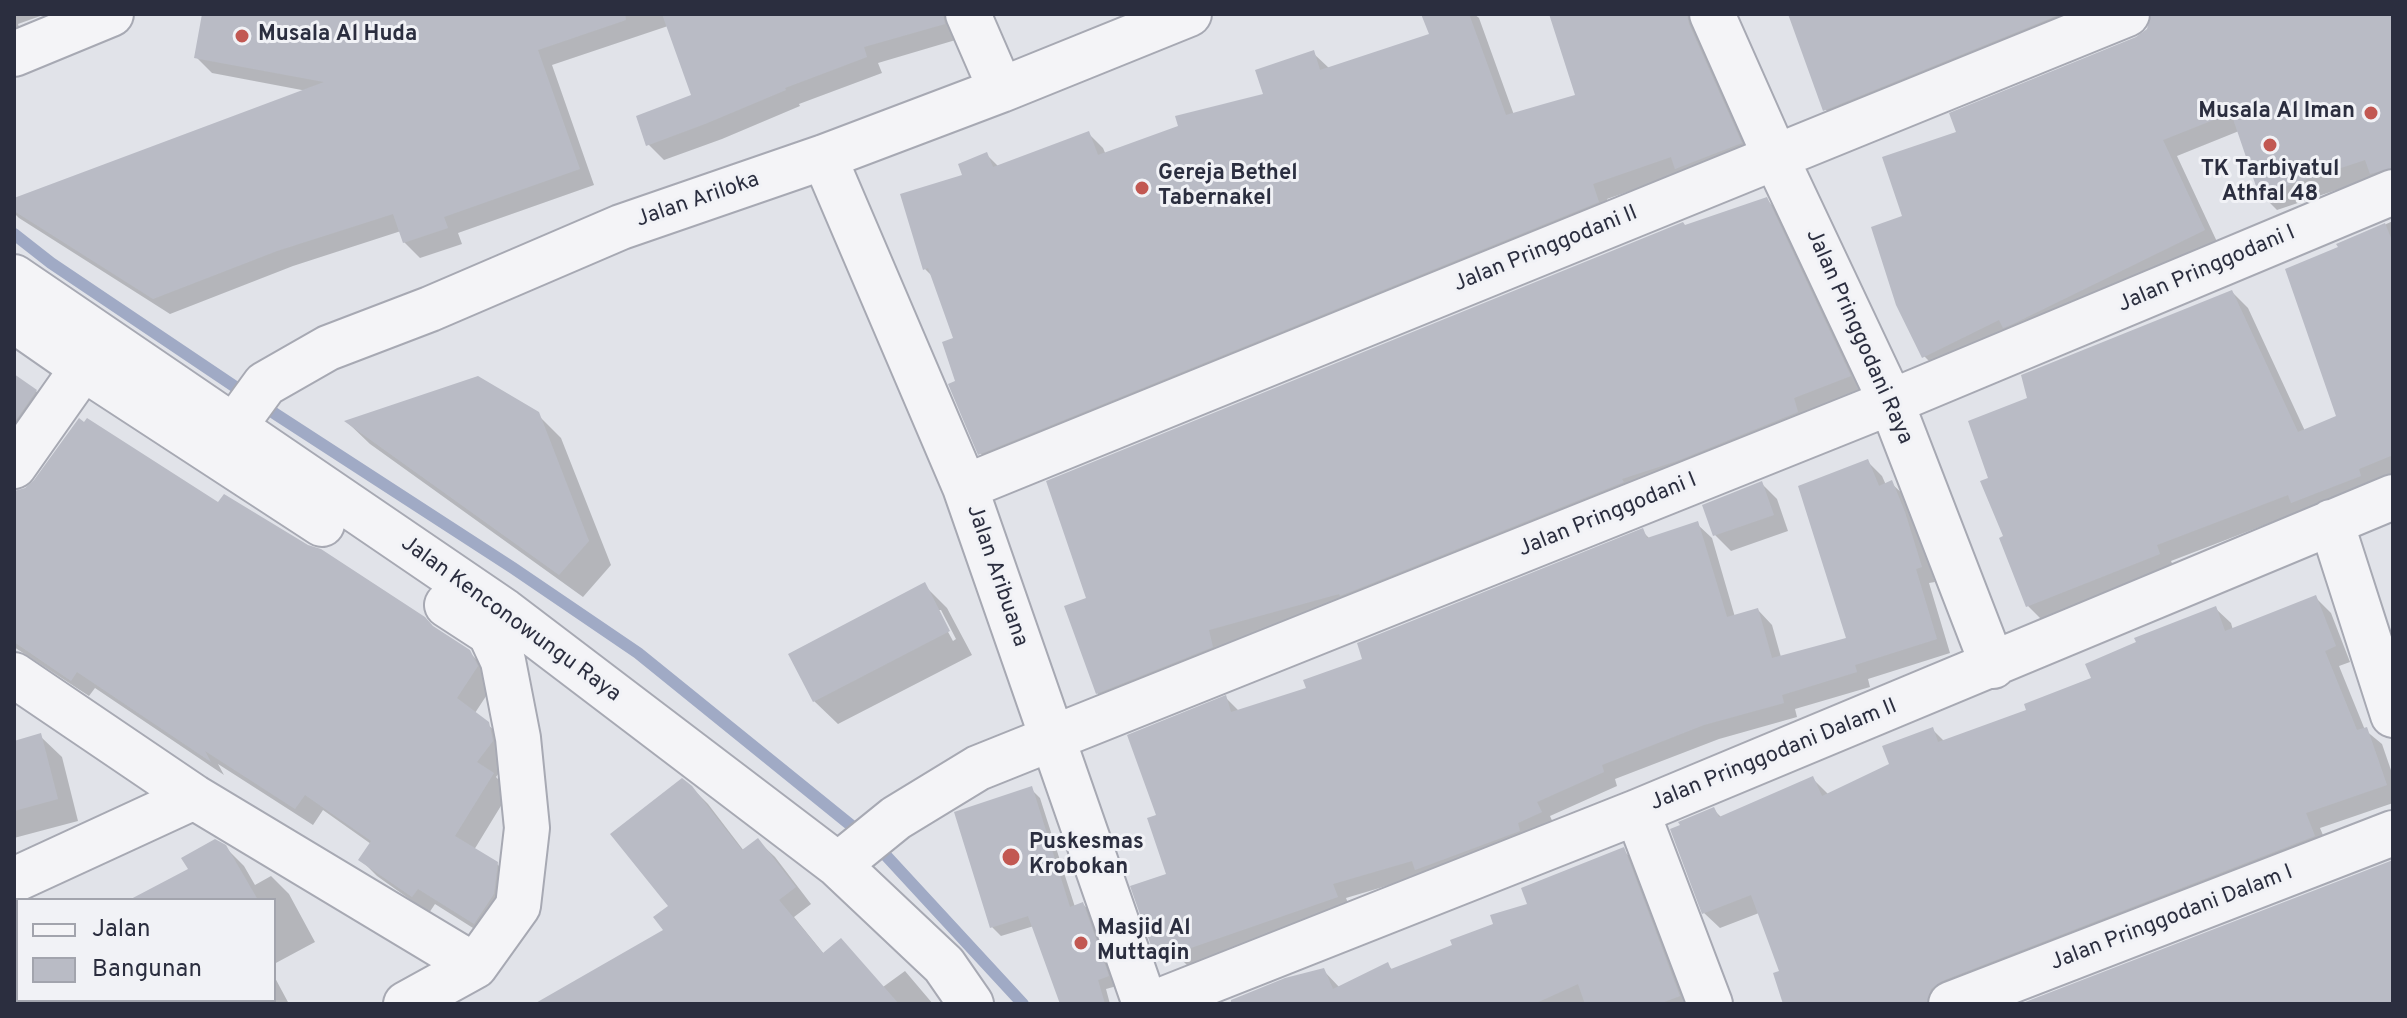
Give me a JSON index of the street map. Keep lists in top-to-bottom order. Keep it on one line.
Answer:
{"streets":{"street":["Jalan Ariloka","Jalan Pringgodani II","Jalan Pringgodani I","Jalan Pringgodani Raya","Jalan Aribuana","Jalan Kenconowungu Raya","Jalan Pringgodani Dalam II","Jalan Pringgodani Dalam I"]},"crossings":[["Jalan Ariloka","Jalan Aribuana"],["Jalan Ariloka","Jalan Kenconowungu Raya"],["Jalan Pringgodani II","Jalan Pringgodani Raya"],["Jalan Pringgodani II","Jalan Aribuana"],["Jalan Pringgodani I","Jalan Pringgodani Raya"],["Jalan Pringgodani I","Jalan Aribuana"],["Jalan Pringgodani I","Jalan Kenconowungu Raya"],["Jalan Pringgodani Raya","Jalan Pringgodani Dalam II"]],"places":["Musala Al Huda","Musala Al Iman","TK Tarbiyatul Athfal 48","Gereja Bethel Tabernakel","Puskesmas Krobokan","Masjid Al Muttaqin"],"legend":["Jalan","Bangunan"]}
